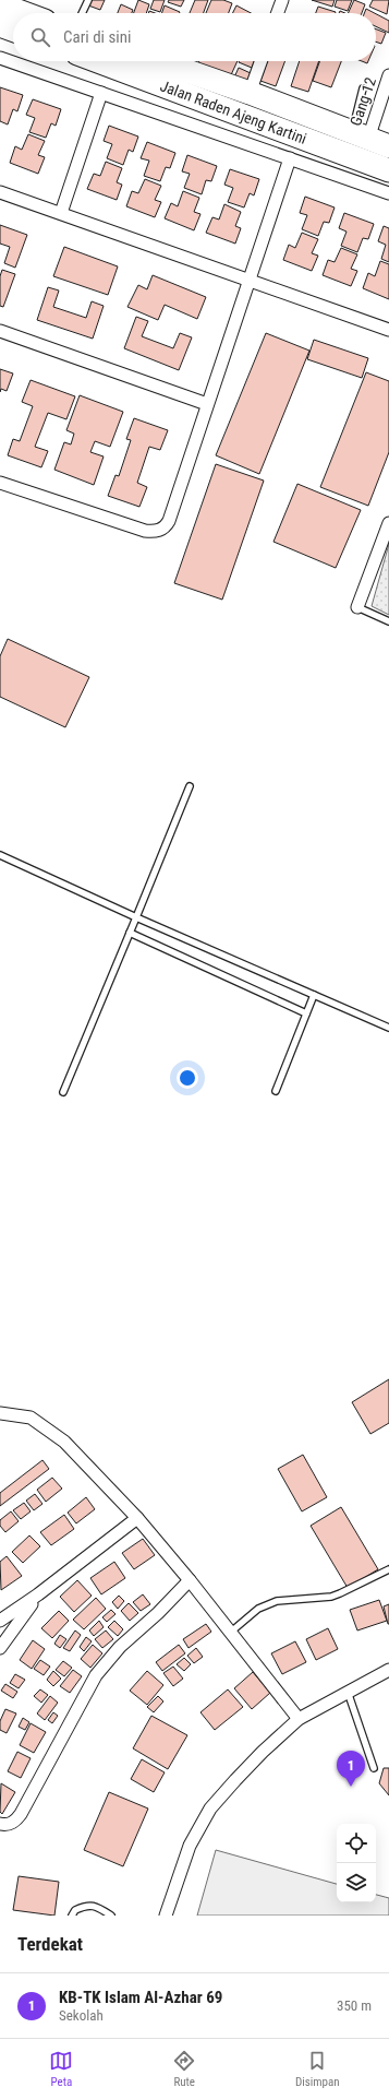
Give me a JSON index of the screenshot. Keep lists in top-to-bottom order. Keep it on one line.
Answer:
{"streets":{"highway":["Jalan Raden Ajeng Kartini"],"street":["Gang 12"]},"crossings":[["Gang 12","Jalan Raden Ajeng Kartini"]],"page":{"search":"Cari di sini","pins":"1","heading":"Terdekat","list":[{"mark":"1","name":"KB-TK Islam Al-Azhar 69","note":"Sekolah","value":"350 m"}],"nav":["Peta","Rute","Disimpan"]}}
